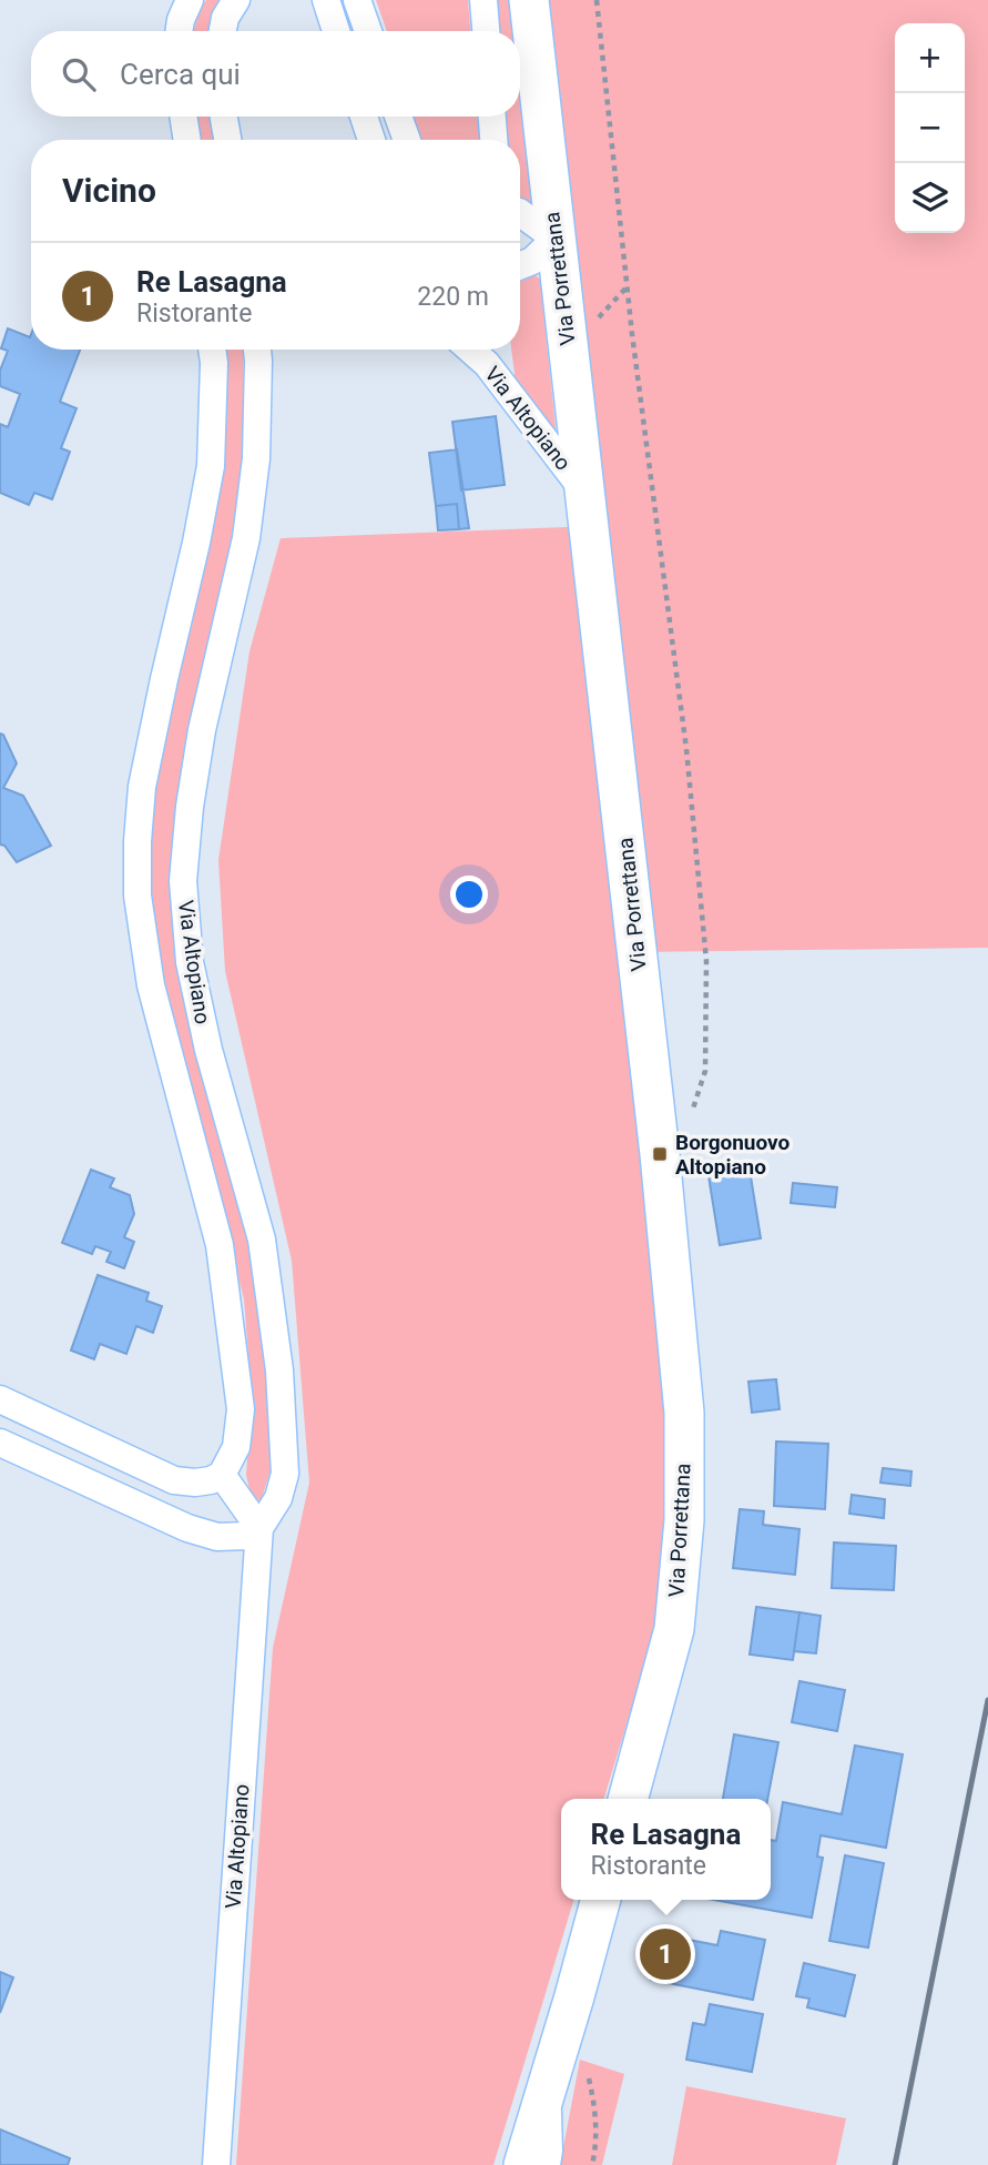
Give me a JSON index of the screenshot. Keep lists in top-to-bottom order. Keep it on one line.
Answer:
{"streets":{"main road":["Via Porrettana"],"street":["Via Altopiano"]},"crossings":[["Via Porrettana","Via Altopiano"]],"places":{"transit":["Borgonuovo Altopiano"]},"page":{"map_buttons":["+","−"],"search":"Cerca qui","heading":"Vicino","list":[{"mark":"1","name":"Re Lasagna","note":"Ristorante","value":"220 m"}],"popup":["Re Lasagna","Ristorante"],"pins":"1"}}
